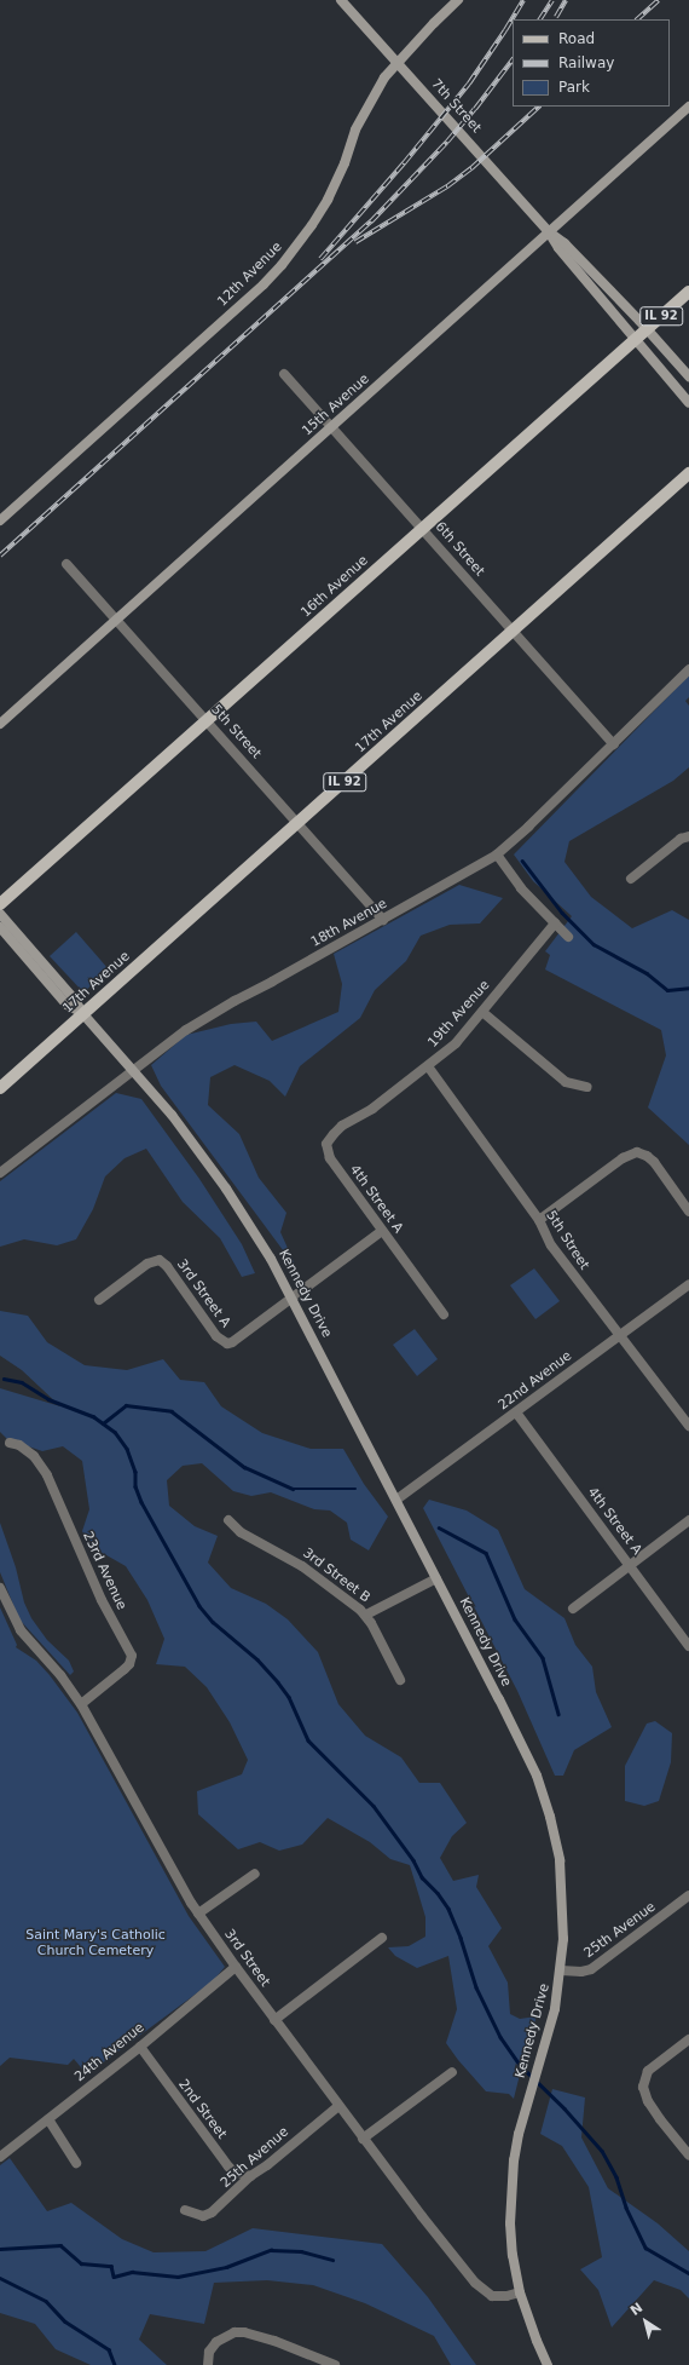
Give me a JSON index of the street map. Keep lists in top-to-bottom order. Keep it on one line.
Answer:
{"streets":{"main road":["IL 92","16th Avenue","17th Avenue"],"street":["7th Street","12th Avenue","15th Avenue","6th Street","5th Street","18th Avenue","19th Avenue","4th Street A","3rd Street A","Kennedy Drive","22nd Avenue","23rd Avenue","3rd Street B","25th Avenue","3rd Street","24th Avenue","2nd Street"]},"crossings":[["7th Street","12th Avenue"],["7th Street","15th Avenue"],["7th Street","16th Avenue"],["15th Avenue","6th Street"],["15th Avenue","5th Street"],["6th Street","16th Avenue"],["6th Street","17th Avenue"],["6th Street","18th Avenue"],["16th Avenue","5th Street"],["17th Avenue","5th Street"],["17th Avenue","Kennedy Drive"],["5th Street","18th Avenue"],["5th Street","19th Avenue"],["5th Street","22nd Avenue"],["18th Avenue","Kennedy Drive"],["19th Avenue","4th Street A"],["4th Street A","22nd Avenue"],["3rd Street A","Kennedy Drive"],["Kennedy Drive","22nd Avenue"],["Kennedy Drive","25th Avenue"],["Kennedy Drive","3rd Street"],["23rd Avenue","3rd Street"],["25th Avenue","3rd Street"],["25th Avenue","2nd Street"],["3rd Street","24th Avenue"],["24th Avenue","2nd Street"]],"parks":["Saint Mary's Catholic Church Cemetery"],"legend":["Road","Railway","Park"],"north":"top left"}
